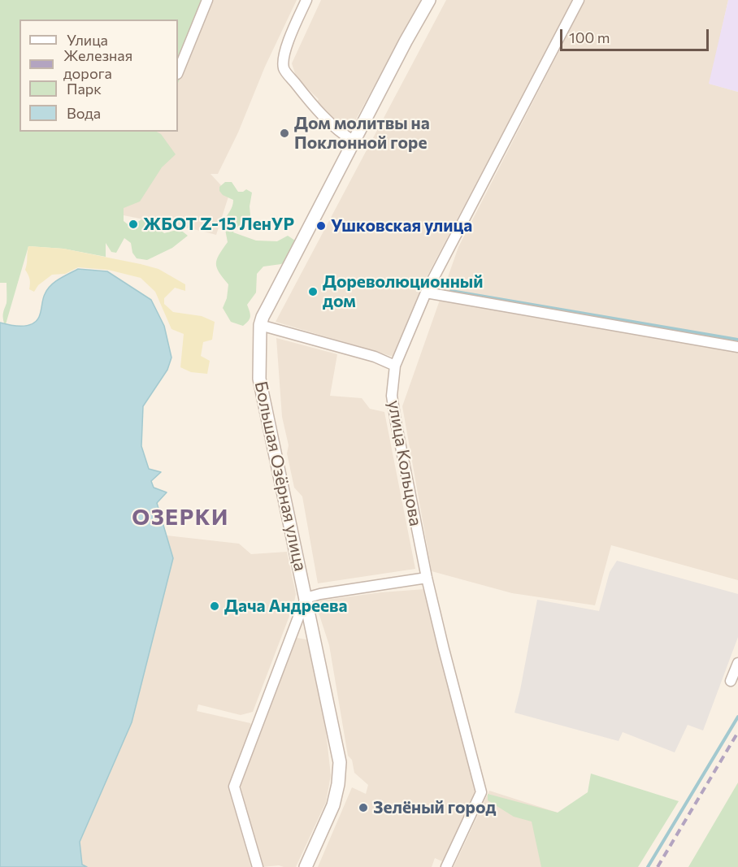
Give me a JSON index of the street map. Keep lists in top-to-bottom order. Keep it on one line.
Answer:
{"streets":{"street":["улица Кольцова","Большая Озёрная улица"]},"districts":["ОЗЕРКИ"],"places":["Дом молитвы на Поклонной горе","ЖБОТ Z-15 ЛенУР","Ушковская улица","Дореволюционный дом","Дача Андреева","Зелёный город"],"legend":["Улица","Железная дорога","Парк","Вода"],"scale_bar":"100 m"}
